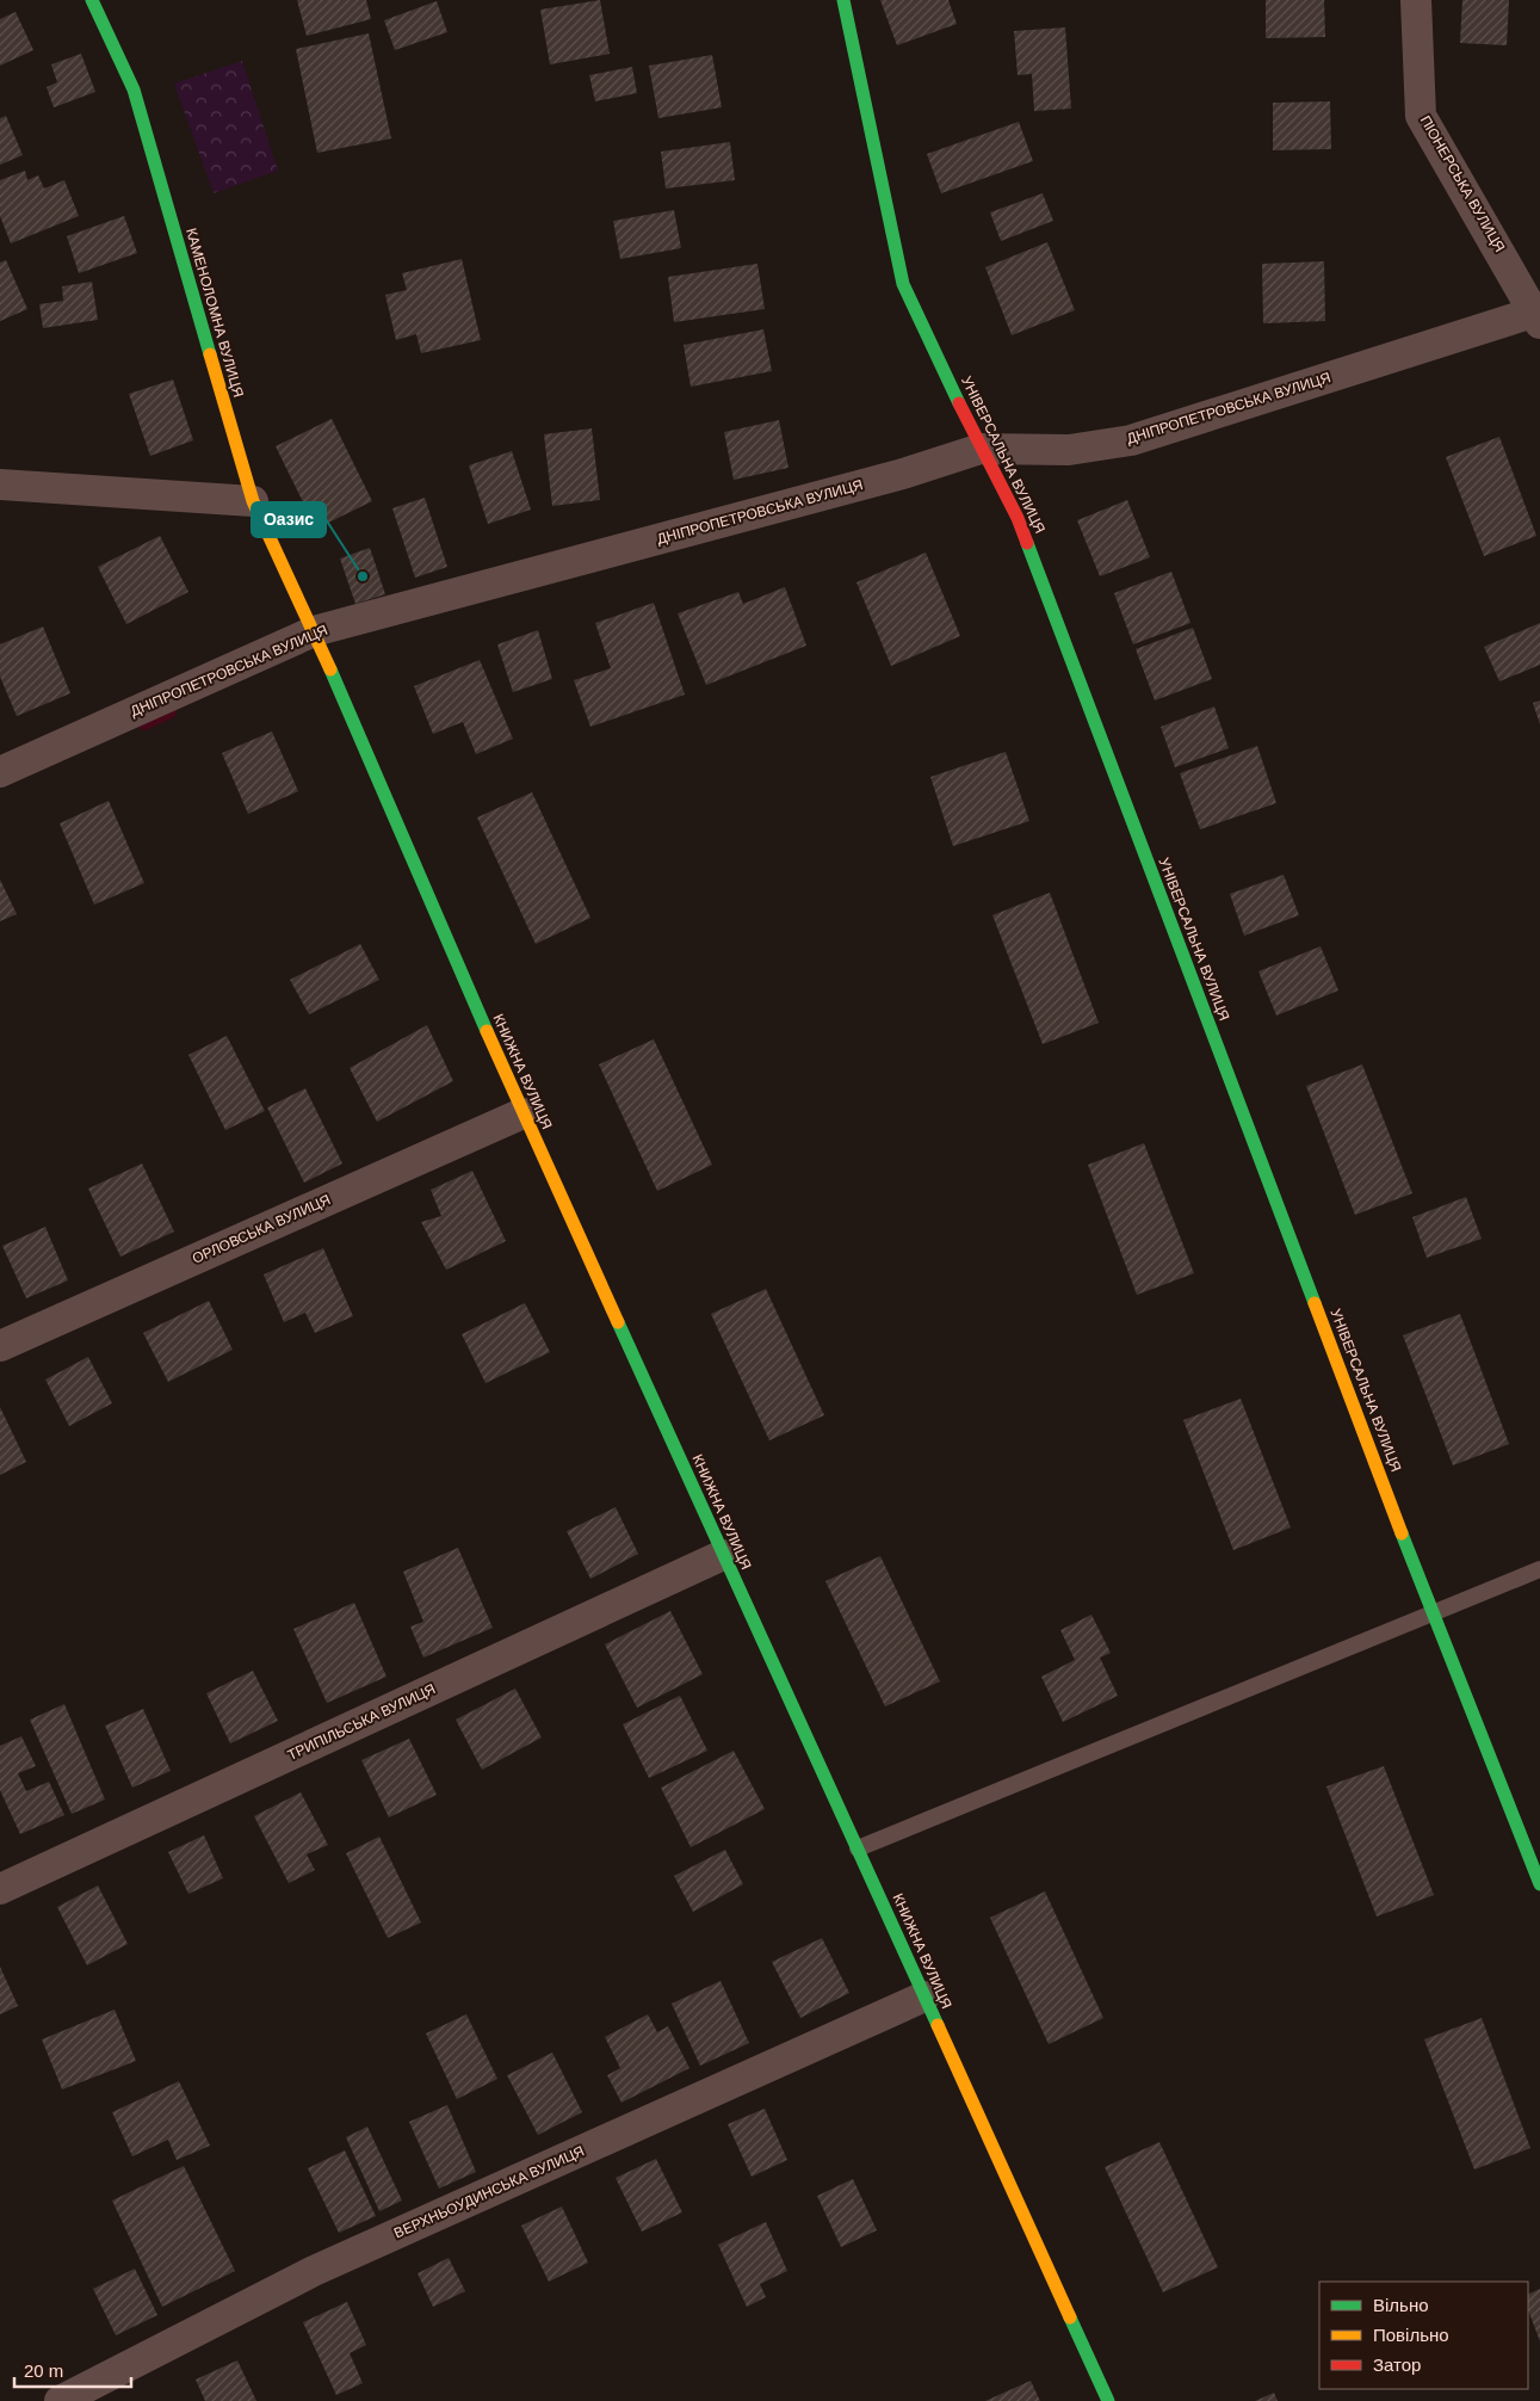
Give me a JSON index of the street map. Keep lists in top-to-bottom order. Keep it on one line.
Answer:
{"streets":{"street":["ПІОНЕРСЬКА ВУЛИЦЯ","КАМЕНОЛОМНА ВУЛИЦЯ","ДНІПРОПЕТРОВСЬКА ВУЛИЦЯ","УНІВЕРСАЛЬНА ВУЛИЦЯ","КНИЖНА ВУЛИЦЯ","ОРЛОВСЬКА ВУЛИЦЯ","ТРИПІЛЬСЬКА ВУЛИЦЯ","ВЕРХНЬОУДИНСЬКА ВУЛИЦЯ"]},"crossings":[["ПІОНЕРСЬКА ВУЛИЦЯ","ДНІПРОПЕТРОВСЬКА ВУЛИЦЯ"],["КАМЕНОЛОМНА ВУЛИЦЯ","ДНІПРОПЕТРОВСЬКА ВУЛИЦЯ"],["КАМЕНОЛОМНА ВУЛИЦЯ","КНИЖНА ВУЛИЦЯ"],["ДНІПРОПЕТРОВСЬКА ВУЛИЦЯ","УНІВЕРСАЛЬНА ВУЛИЦЯ"],["ДНІПРОПЕТРОВСЬКА ВУЛИЦЯ","КНИЖНА ВУЛИЦЯ"],["КНИЖНА ВУЛИЦЯ","ОРЛОВСЬКА ВУЛИЦЯ"],["КНИЖНА ВУЛИЦЯ","ТРИПІЛЬСЬКА ВУЛИЦЯ"],["КНИЖНА ВУЛИЦЯ","ВЕРХНЬОУДИНСЬКА ВУЛИЦЯ"]],"places":["Оазис"],"legend":["Вільно","Повільно","Затор"],"scale_bar":"20 m"}
